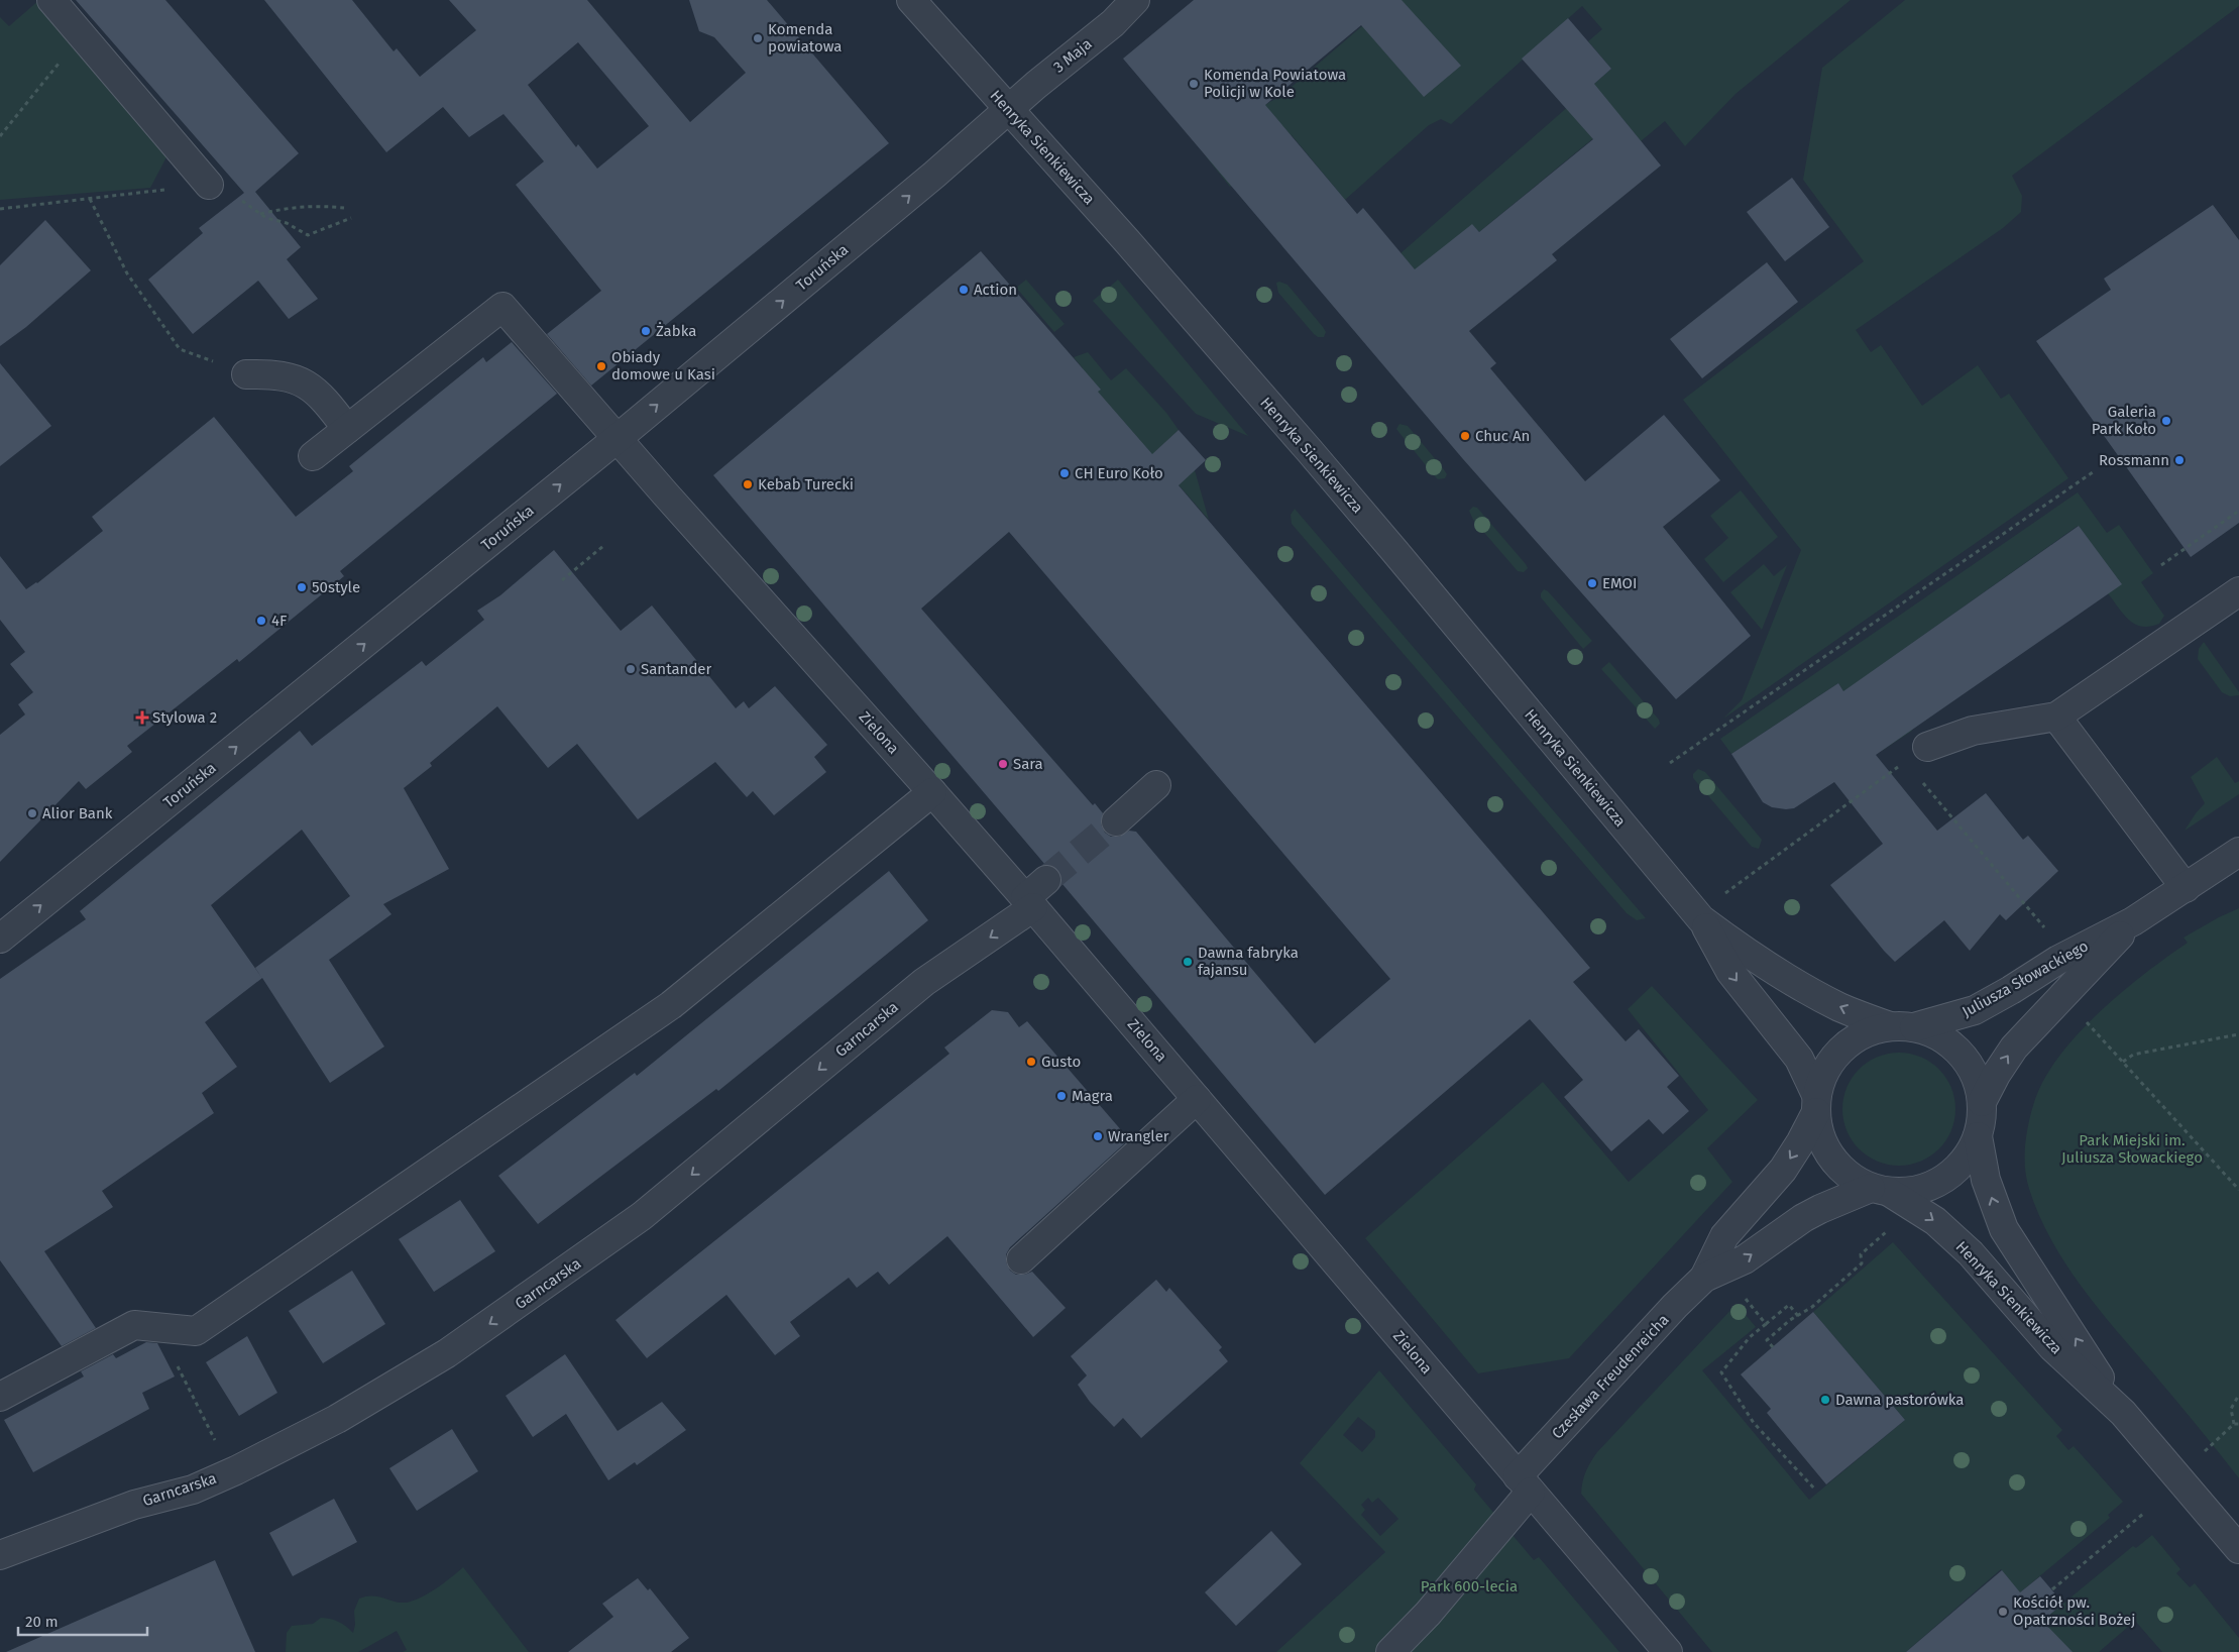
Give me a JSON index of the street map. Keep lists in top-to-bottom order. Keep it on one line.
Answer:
{"streets":{"street":["3 Maja","Henryka Sienkiewicza","Toruńska","Zielona","Juliusza Słowackiego","Garncarska","Czesława Freudenreicha"]},"crossings":[["3 Maja","Henryka Sienkiewicza"],["3 Maja","Toruńska"],["Henryka Sienkiewicza","Toruńska"],["Henryka Sienkiewicza","Juliusza Słowackiego"],["Henryka Sienkiewicza","Czesława Freudenreicha"],["Toruńska","Zielona"],["Zielona","Garncarska"],["Zielona","Czesława Freudenreicha"],["Juliusza Słowackiego","Czesława Freudenreicha"]],"one_way":["Toruńska","Juliusza Słowackiego"],"parks":["Park Miejski im. Juliusza Słowackiego","Park 600-lecia"],"places":{"other":["Komenda powiatowa","Komenda Powiatowa Policji w Kole","Action","Żabka","Obiady domowe u Kasi","Galeria Park Koło","Chuc An","Rossmann","CH Euro Koło","Kebab Turecki","EMOI","50style","4F","Santander","Sara","Alior Bank","Dawna fabryka fajansu","Gusto","Magra","Wrangler","Dawna pastorówka","Kościół pw. Opatrzności Bożej"],"health":["Stylowa 2"]},"scale_bar":"20 m"}
